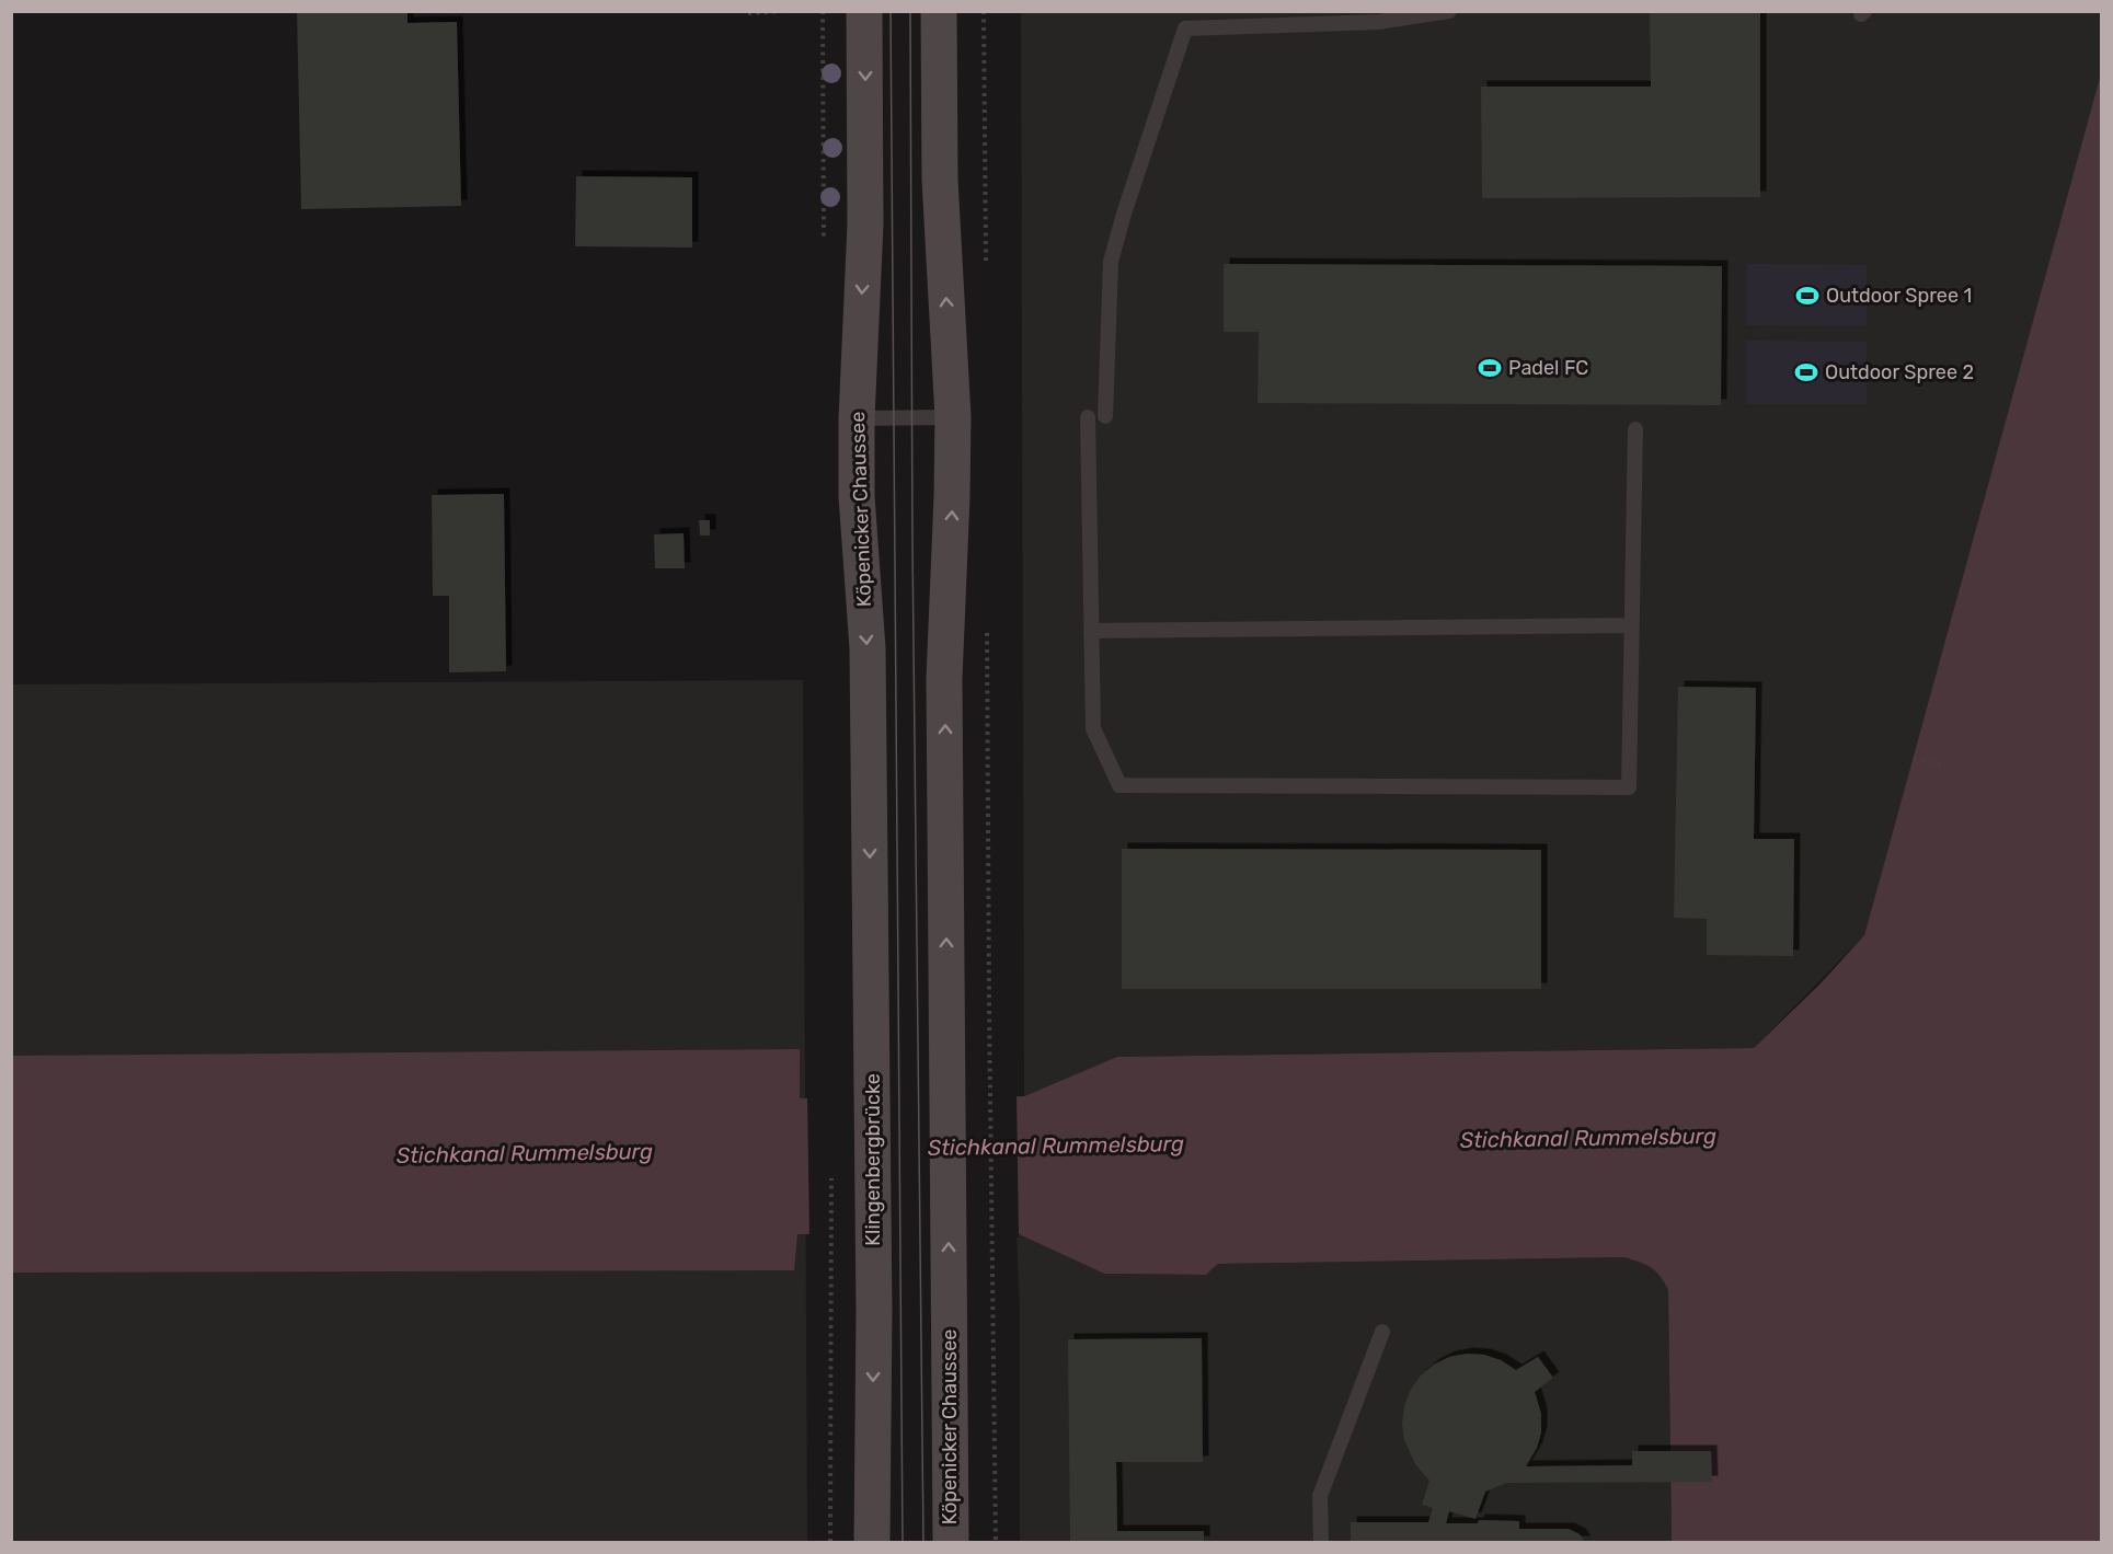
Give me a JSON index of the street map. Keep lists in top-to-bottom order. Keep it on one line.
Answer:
{"streets":{"main road":["Köpenicker Chaussee","Klingenbergbrücke"]},"crossings":[["Köpenicker Chaussee","Klingenbergbrücke"]],"one_way":["Klingenbergbrücke"],"water":["Stichkanal Rummelsburg"],"places":{"sports":["Outdoor Spree 1","Padel FC","Outdoor Spree 2"]}}
